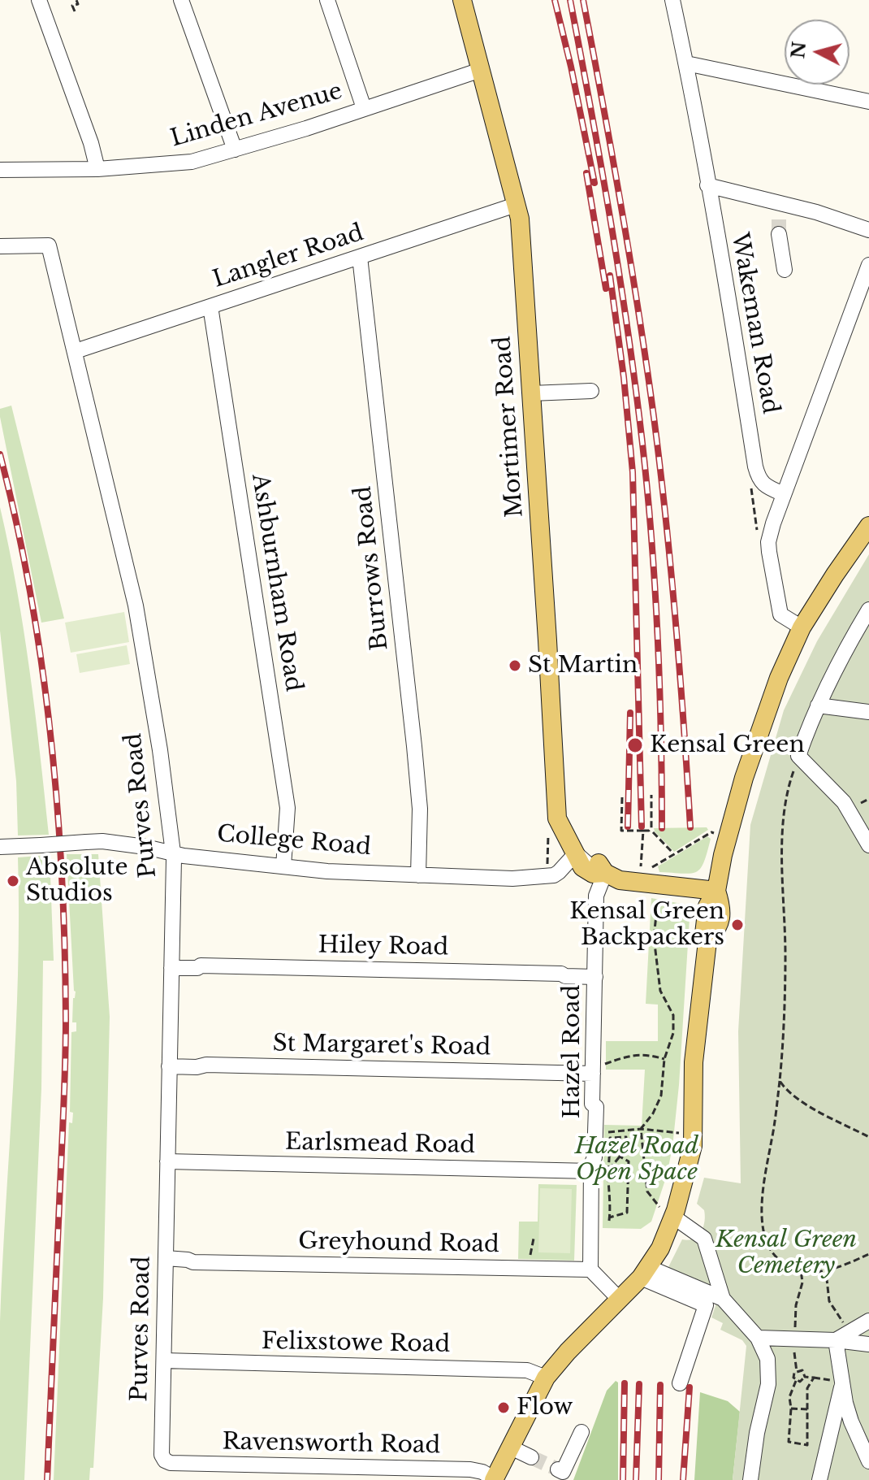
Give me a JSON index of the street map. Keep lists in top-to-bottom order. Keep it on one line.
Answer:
{"streets":{"main road":["Mortimer Road"],"street":["Linden Avenue","Langler Road","Wakeman Road","Burrows Road","Ashburnham Road","Purves Road","College Road","Hiley Road","St Margaret's Road","Hazel Road","Earlsmead Road","Greyhound Road","Felixstowe Road","Ravensworth Road"]},"crossings":[["Linden Avenue","Mortimer Road"],["Langler Road","Mortimer Road"],["Langler Road","Burrows Road"],["Langler Road","Ashburnham Road"],["Langler Road","Purves Road"],["Burrows Road","College Road"],["Ashburnham Road","College Road"],["Purves Road","College Road"],["Purves Road","Hiley Road"],["Purves Road","St Margaret's Road"],["Purves Road","Earlsmead Road"],["Purves Road","Greyhound Road"],["Purves Road","Felixstowe Road"],["Purves Road","Ravensworth Road"],["Hiley Road","Hazel Road"],["St Margaret's Road","Hazel Road"],["Hazel Road","Earlsmead Road"],["Hazel Road","Greyhound Road"]],"parks":["Hazel Road Open Space","Kensal Green Cemetery"],"places":["St Martin","Kensal Green","Absolute Studios","Kensal Green Backpackers","Flow"],"north":"left"}
